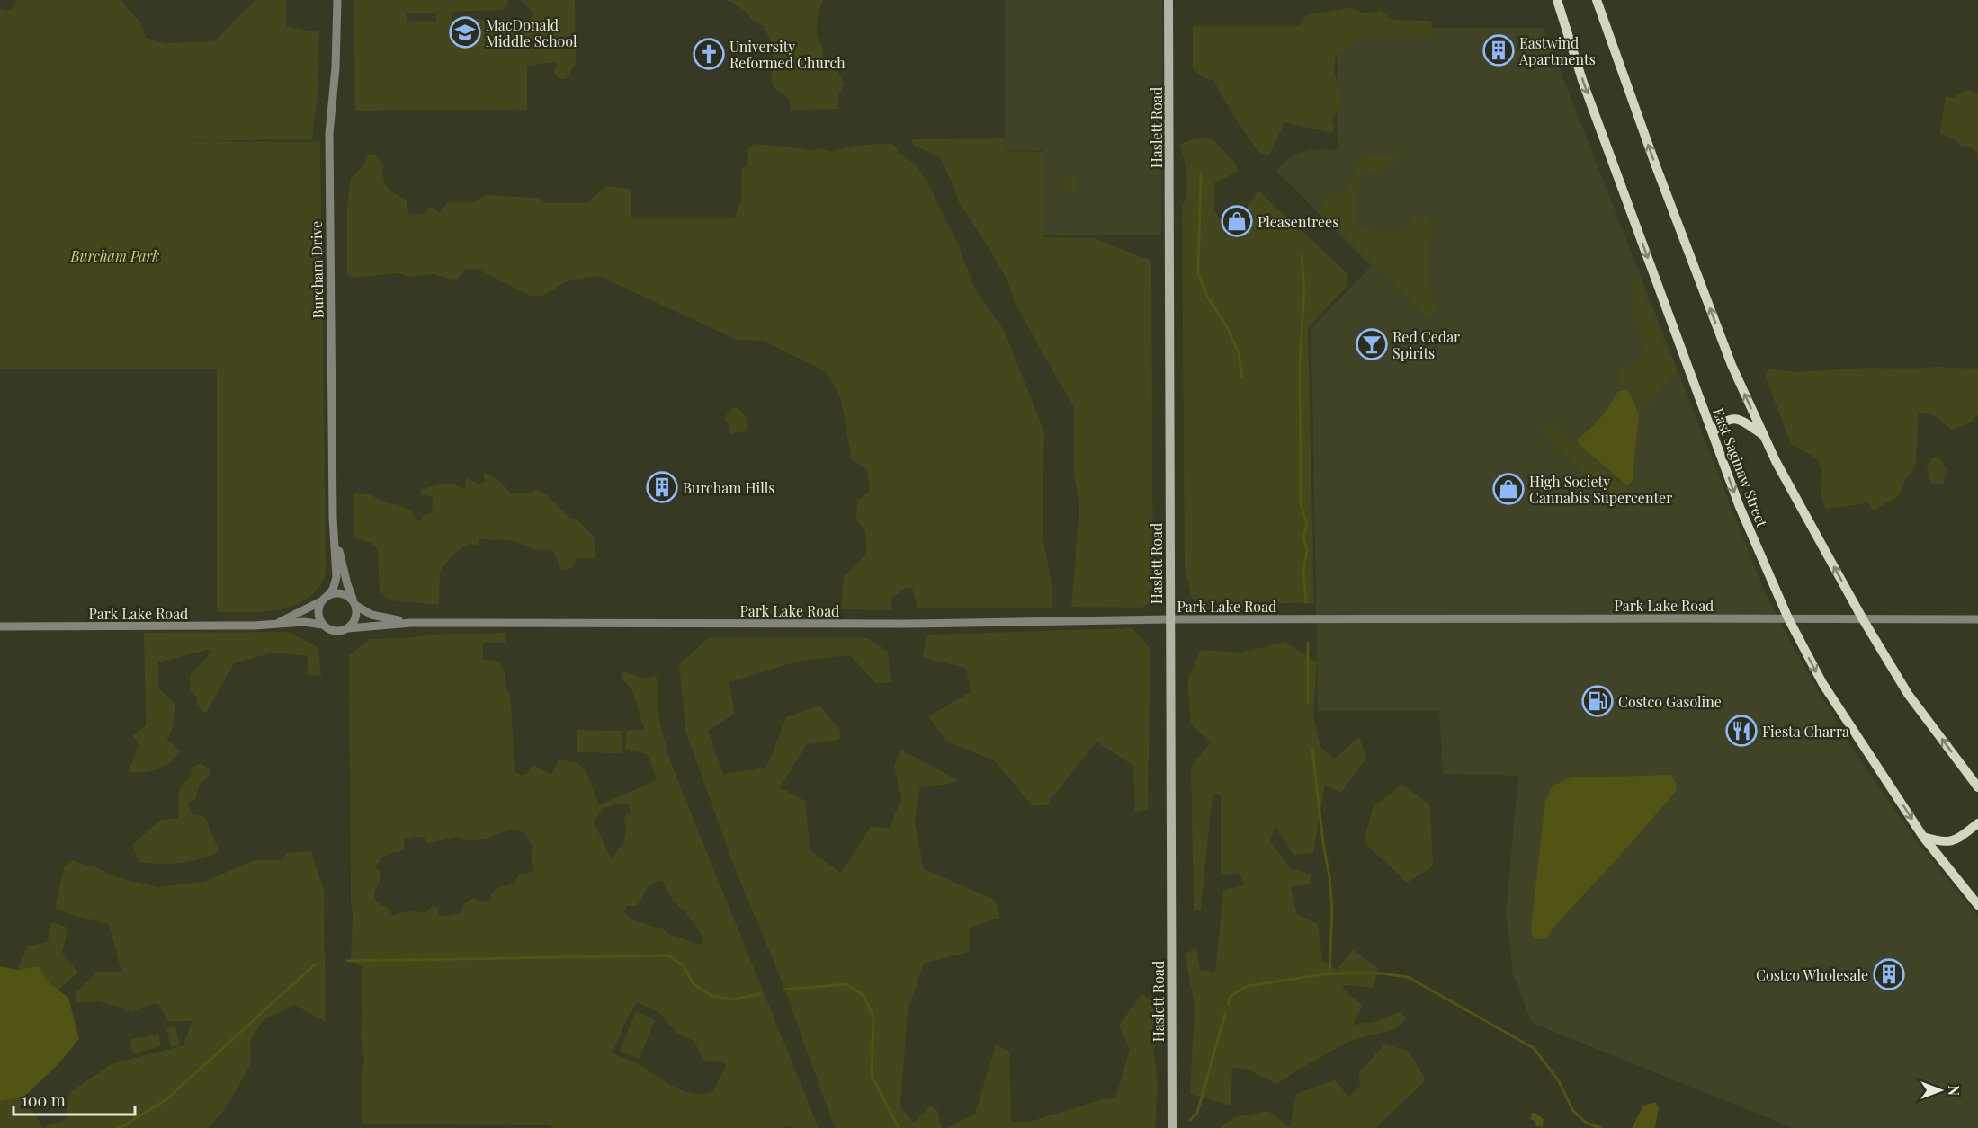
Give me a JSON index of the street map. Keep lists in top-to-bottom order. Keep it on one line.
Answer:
{"streets":{"main road":["Haslett Road","East Saginaw Street"],"street":["Burcham Drive","Park Lake Road"]},"crossings":[["Haslett Road","Park Lake Road"],["Burcham Drive","Park Lake Road"],["East Saginaw Street","Park Lake Road"]],"parks":["Burcham Park"],"places":{"school or university":["MacDonald Middle School"],"building":["Eastwind Apartments","Burcham Hills","Costco Wholesale"],"church":["University Reformed Church"],"shop":["Pleasentrees","High Society Cannabis Supercenter"],"bar":["Red Cedar Spirits"],"fuel station":["Costco Gasoline"],"restaurant":["Fiesta Charra"]},"scale_bar":"100 m","north":"right"}
